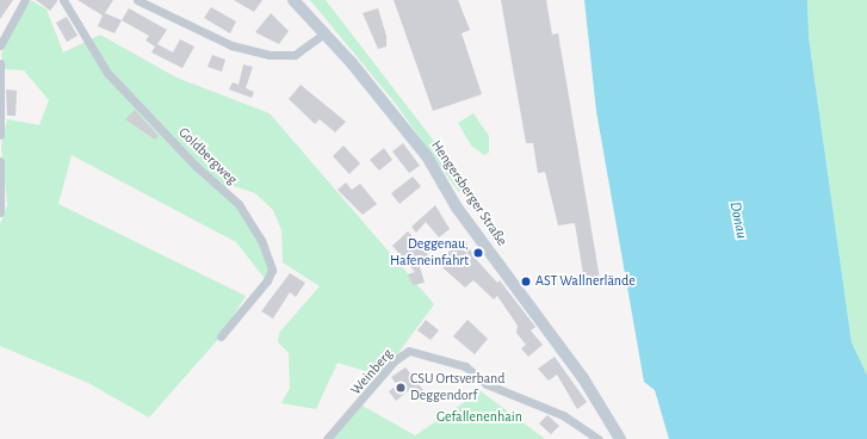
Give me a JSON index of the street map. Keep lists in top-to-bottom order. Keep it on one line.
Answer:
{"streets":{"main road":["Hengersberger Straße"],"street":["Goldbergweg","Weinberg"]},"water":["Donau"],"parks":["Gefallenenhain"],"places":["Deggenau, Hafeneinfahrt","AST Wallnerlände","CSU Ortsverband Deggendorf"]}
